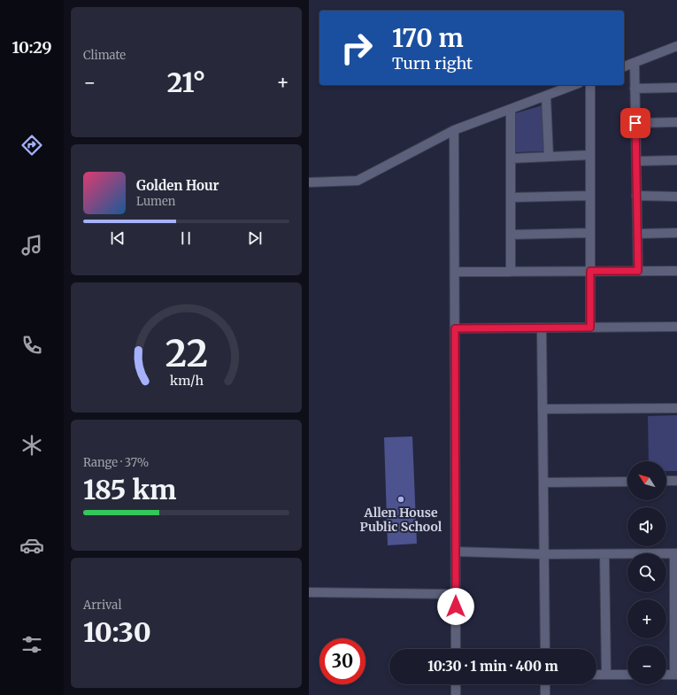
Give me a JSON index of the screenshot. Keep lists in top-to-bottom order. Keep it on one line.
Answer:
{"places":["Allen House Public School"],"north":"top left","page":{"tabs":"10:29","tile":["Climate",["Range · 37%","185 km"],["Arrival","10:30"]],"turn":["170 m","Turn right"],"heat":["−","21°","+"],"song":["Golden Hour","Lumen"],"map_buttons":["+","−"],"limit":"30","trip":"10:30 · 1 min · 400 m","gauge":["22","km/h"]}}
